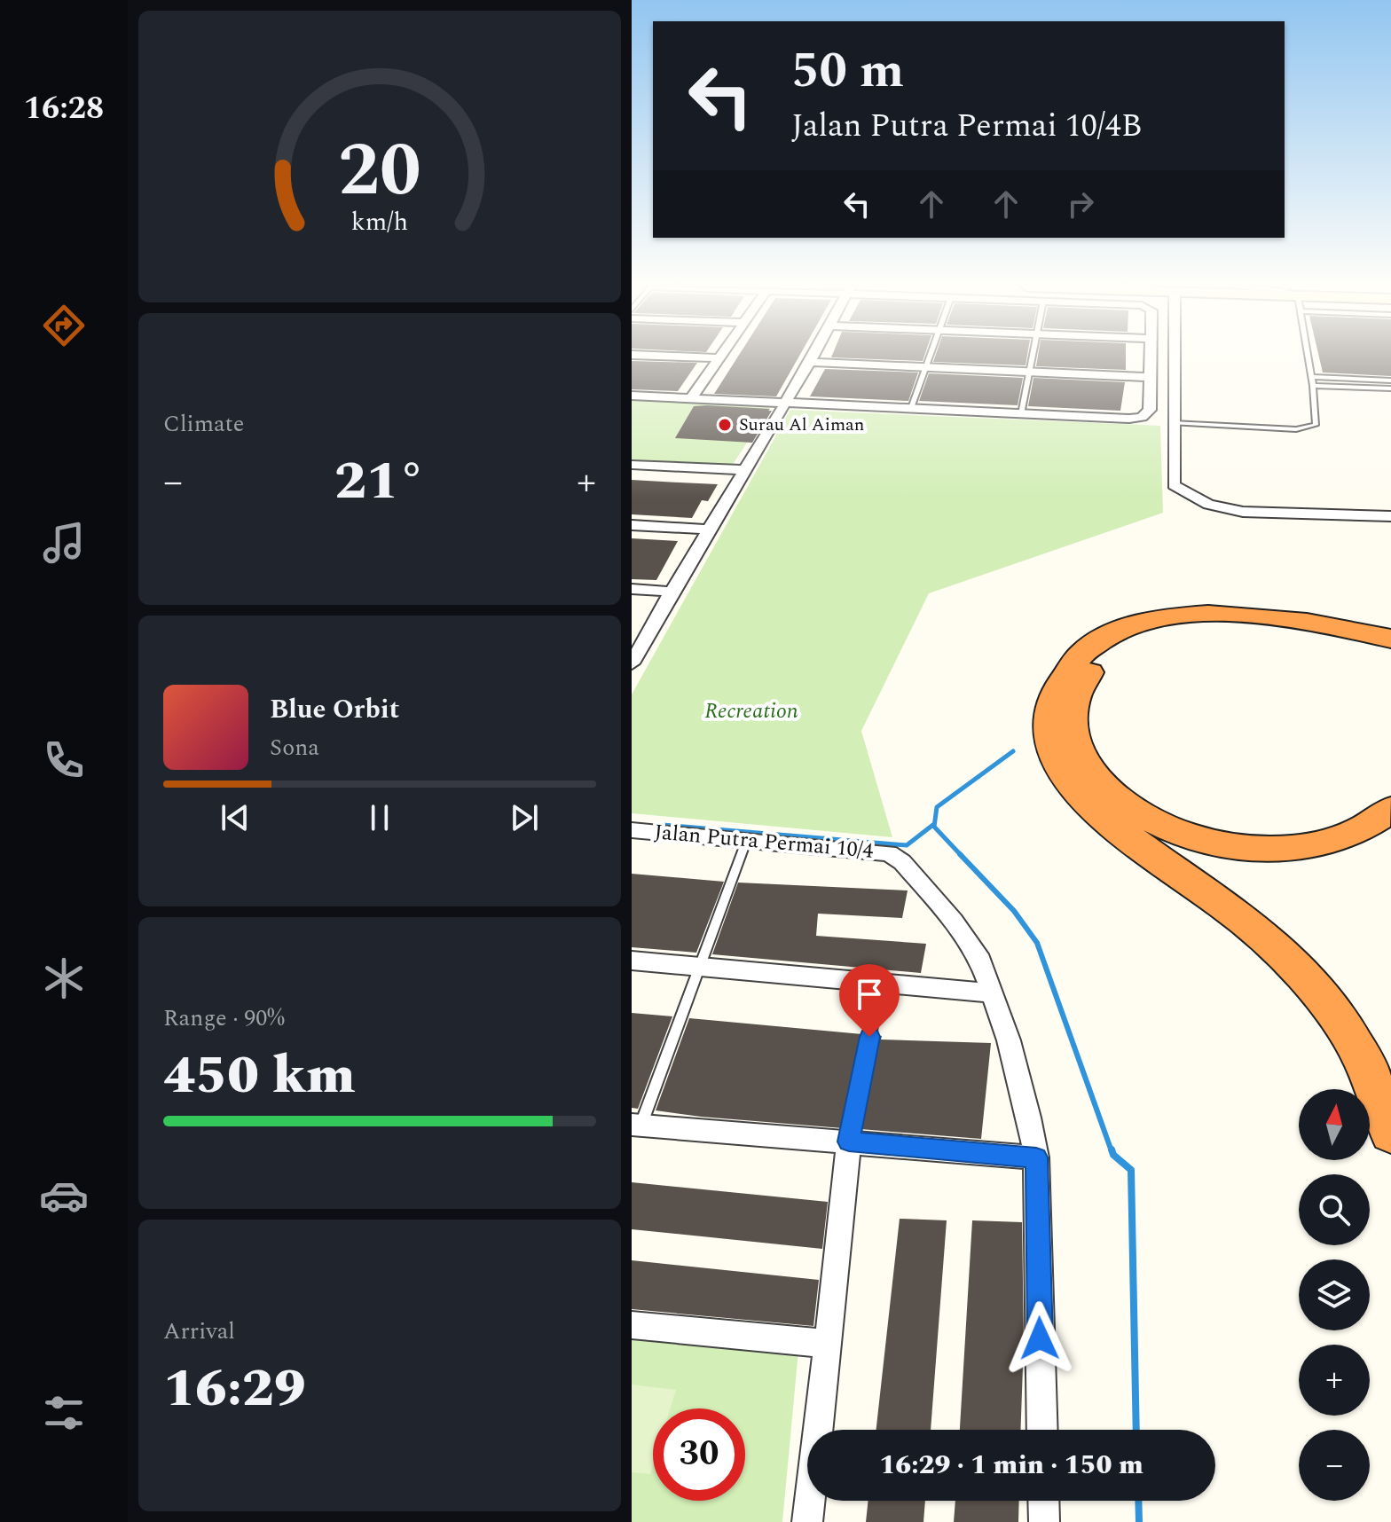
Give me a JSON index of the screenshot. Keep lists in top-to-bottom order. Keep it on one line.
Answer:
{"streets":{"street":["Jalan Putra Permai 10/4"]},"parks":["Recreation"],"places":["Surau Al Aiman"],"north":"top","page":{"tabs":"16:28","turn":["50 m","Jalan Putra Permai 10/4B"],"tile":["Climate",["Range · 90%","450 km"],["Arrival","16:29"]],"heat":["−","21°","+"],"song":["Blue Orbit","Sona"],"map_buttons":["+","−"],"limit":"30","trip":"16:29 · 1 min · 150 m","gauge":["20","km/h"]}}
